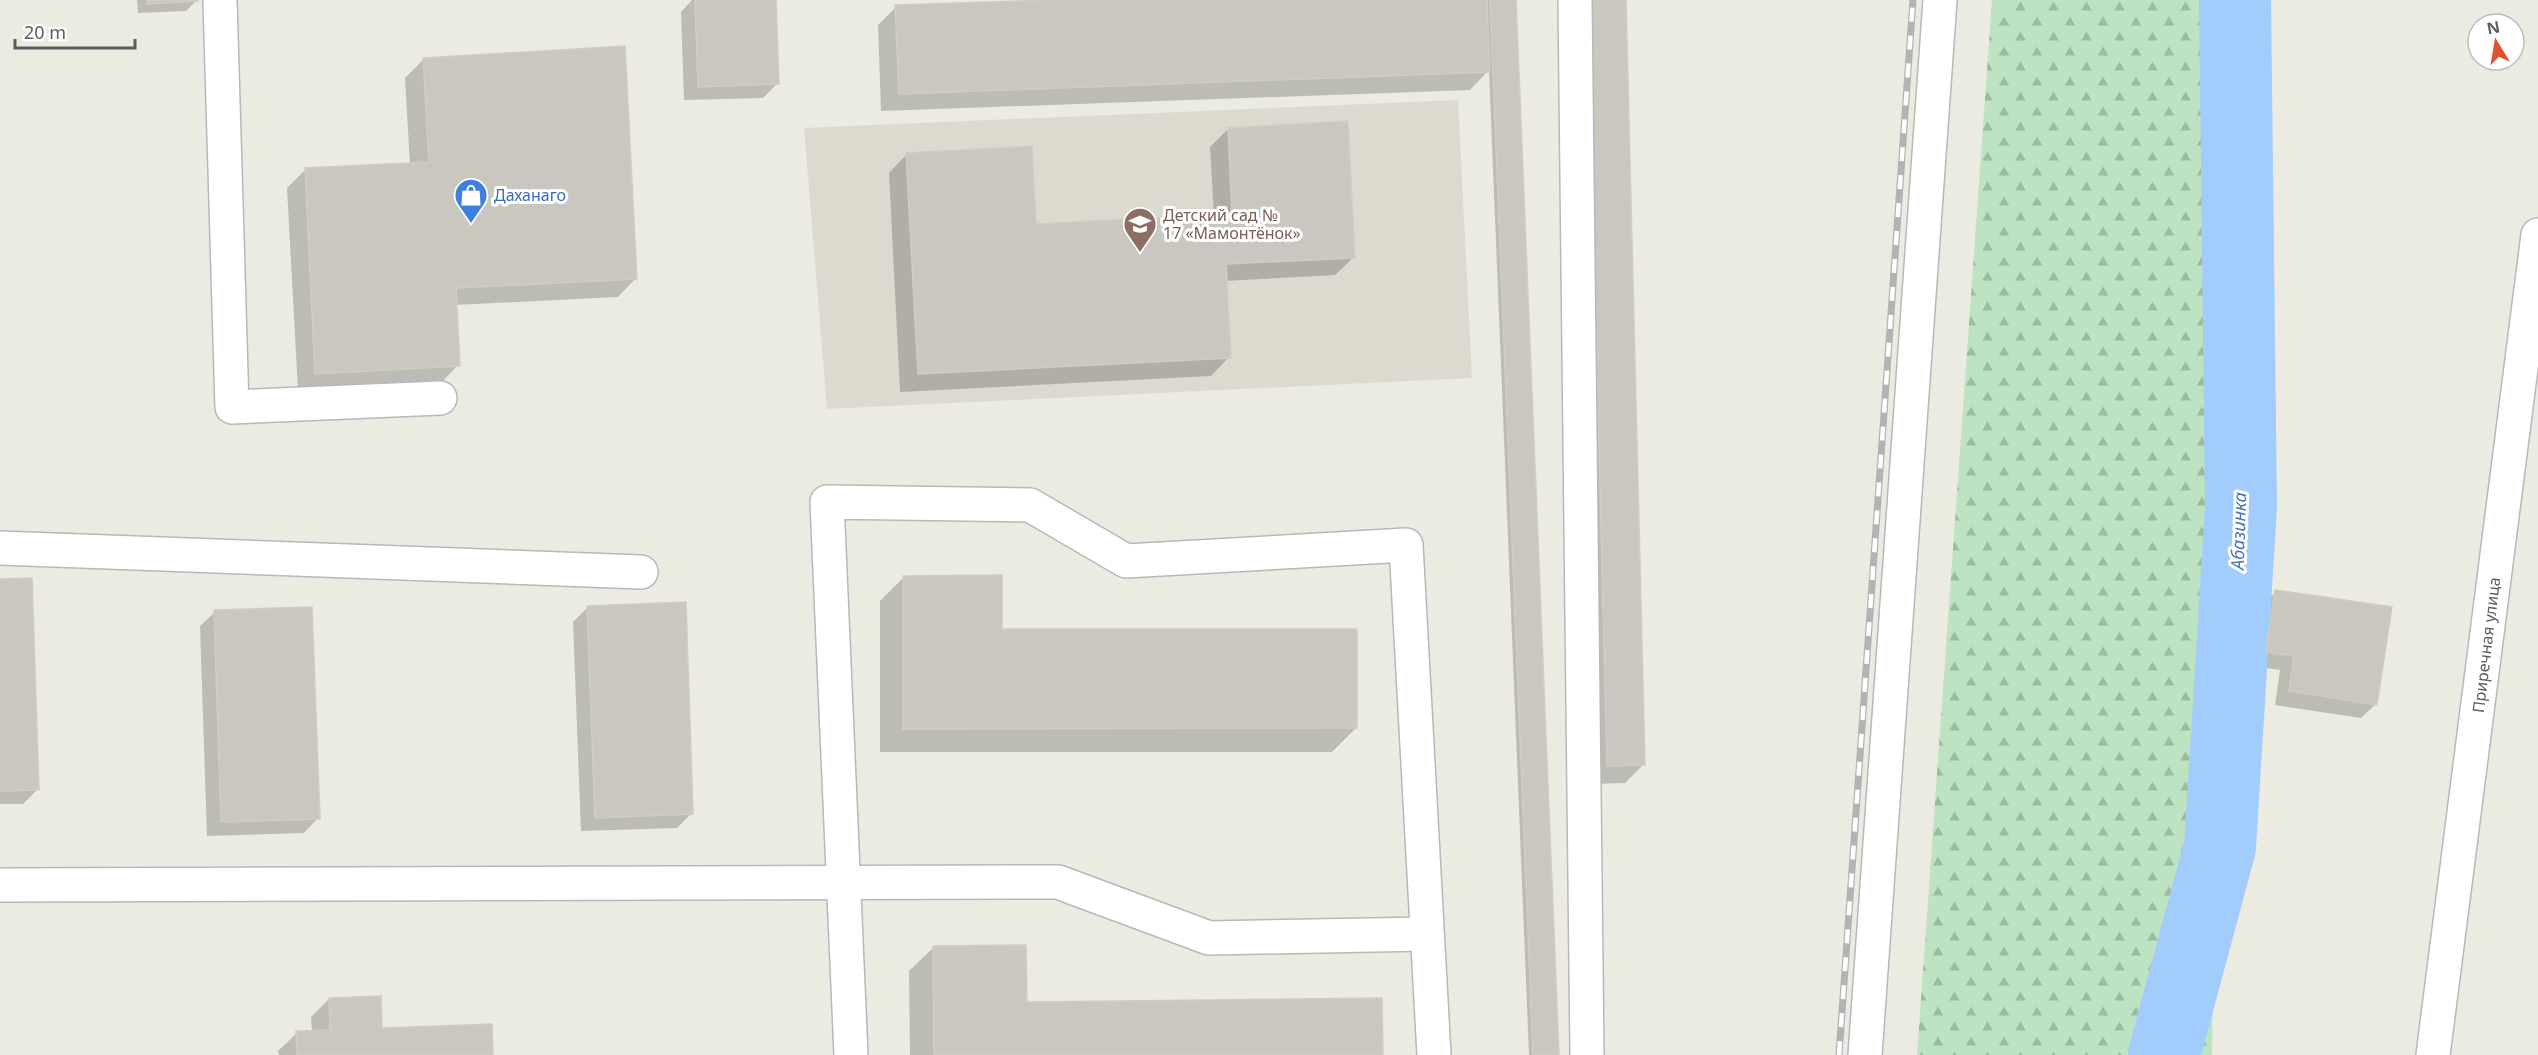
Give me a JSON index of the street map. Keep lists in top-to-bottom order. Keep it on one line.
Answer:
{"streets":{"street":["Приречная улица"]},"water":["Абазинка"],"places":{"shop":["Даханаго"],"school or university":["Детский сад № 17 «Мамонтёнок»"]},"scale_bar":"20 m","north":"top"}
